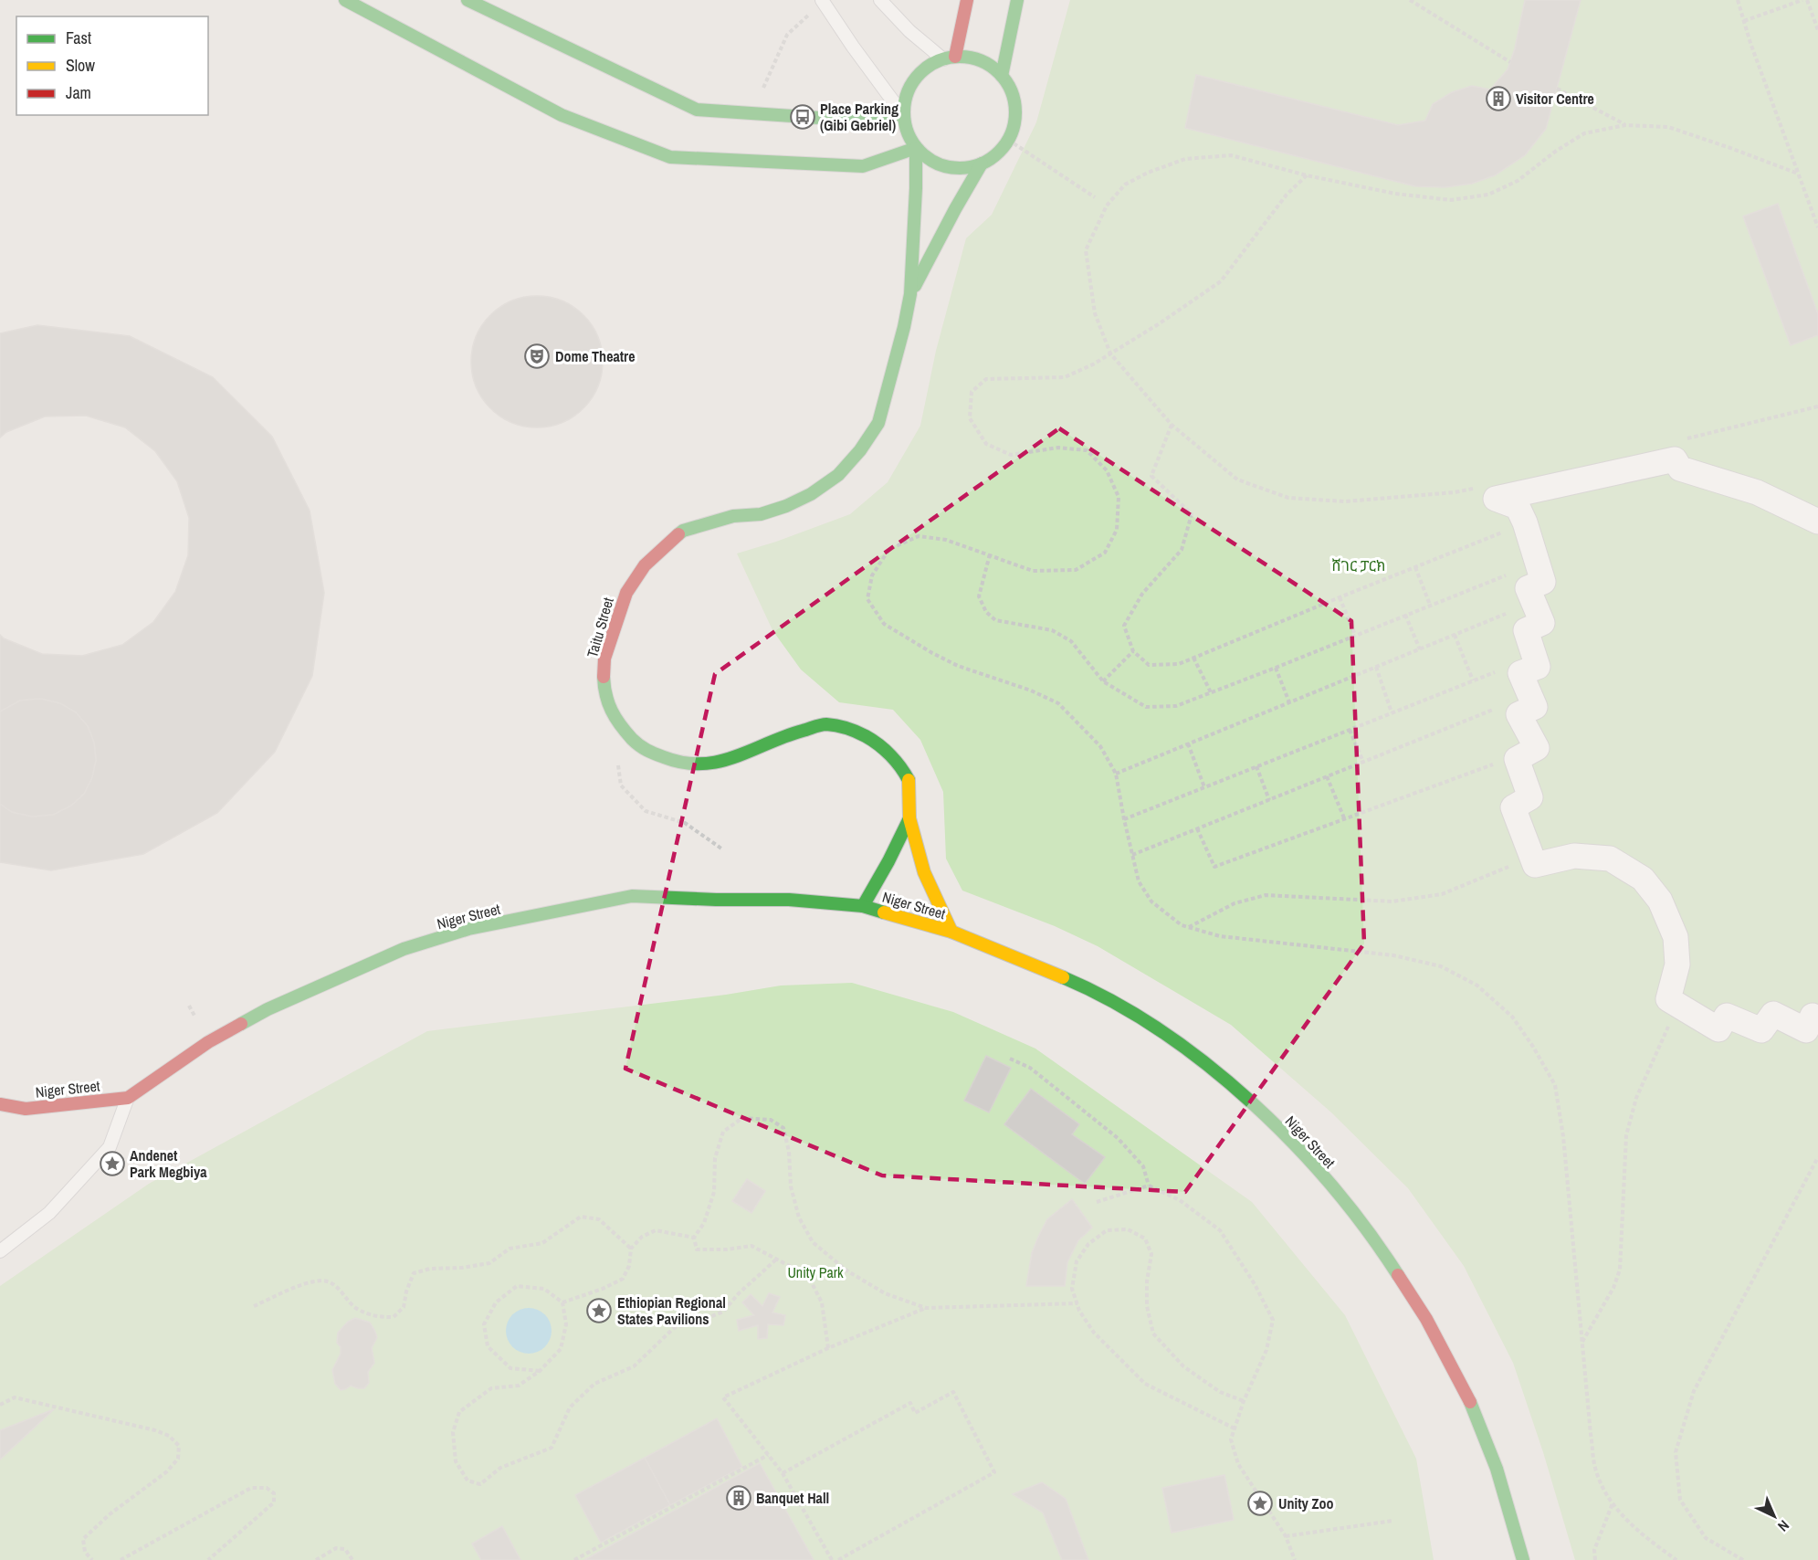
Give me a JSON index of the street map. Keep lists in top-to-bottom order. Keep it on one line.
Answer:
{"streets":{"main road":["Taitu Street","Niger Street"]},"crossings":[["Taitu Street","Niger Street"]],"parks":["ሸገር ፓርክ","Unity Park"],"places":{"building":["Visitor Centre","Banquet Hall"],"bus stop":["Place Parking (Gibi Gebriel)"],"theatre":["Dome Theatre"],"place":["Andenet Park Megbiya","Ethiopian Regional States Pavilions","Unity Zoo"]},"legend":["Fast","Slow","Jam"],"north":"bottom right"}
